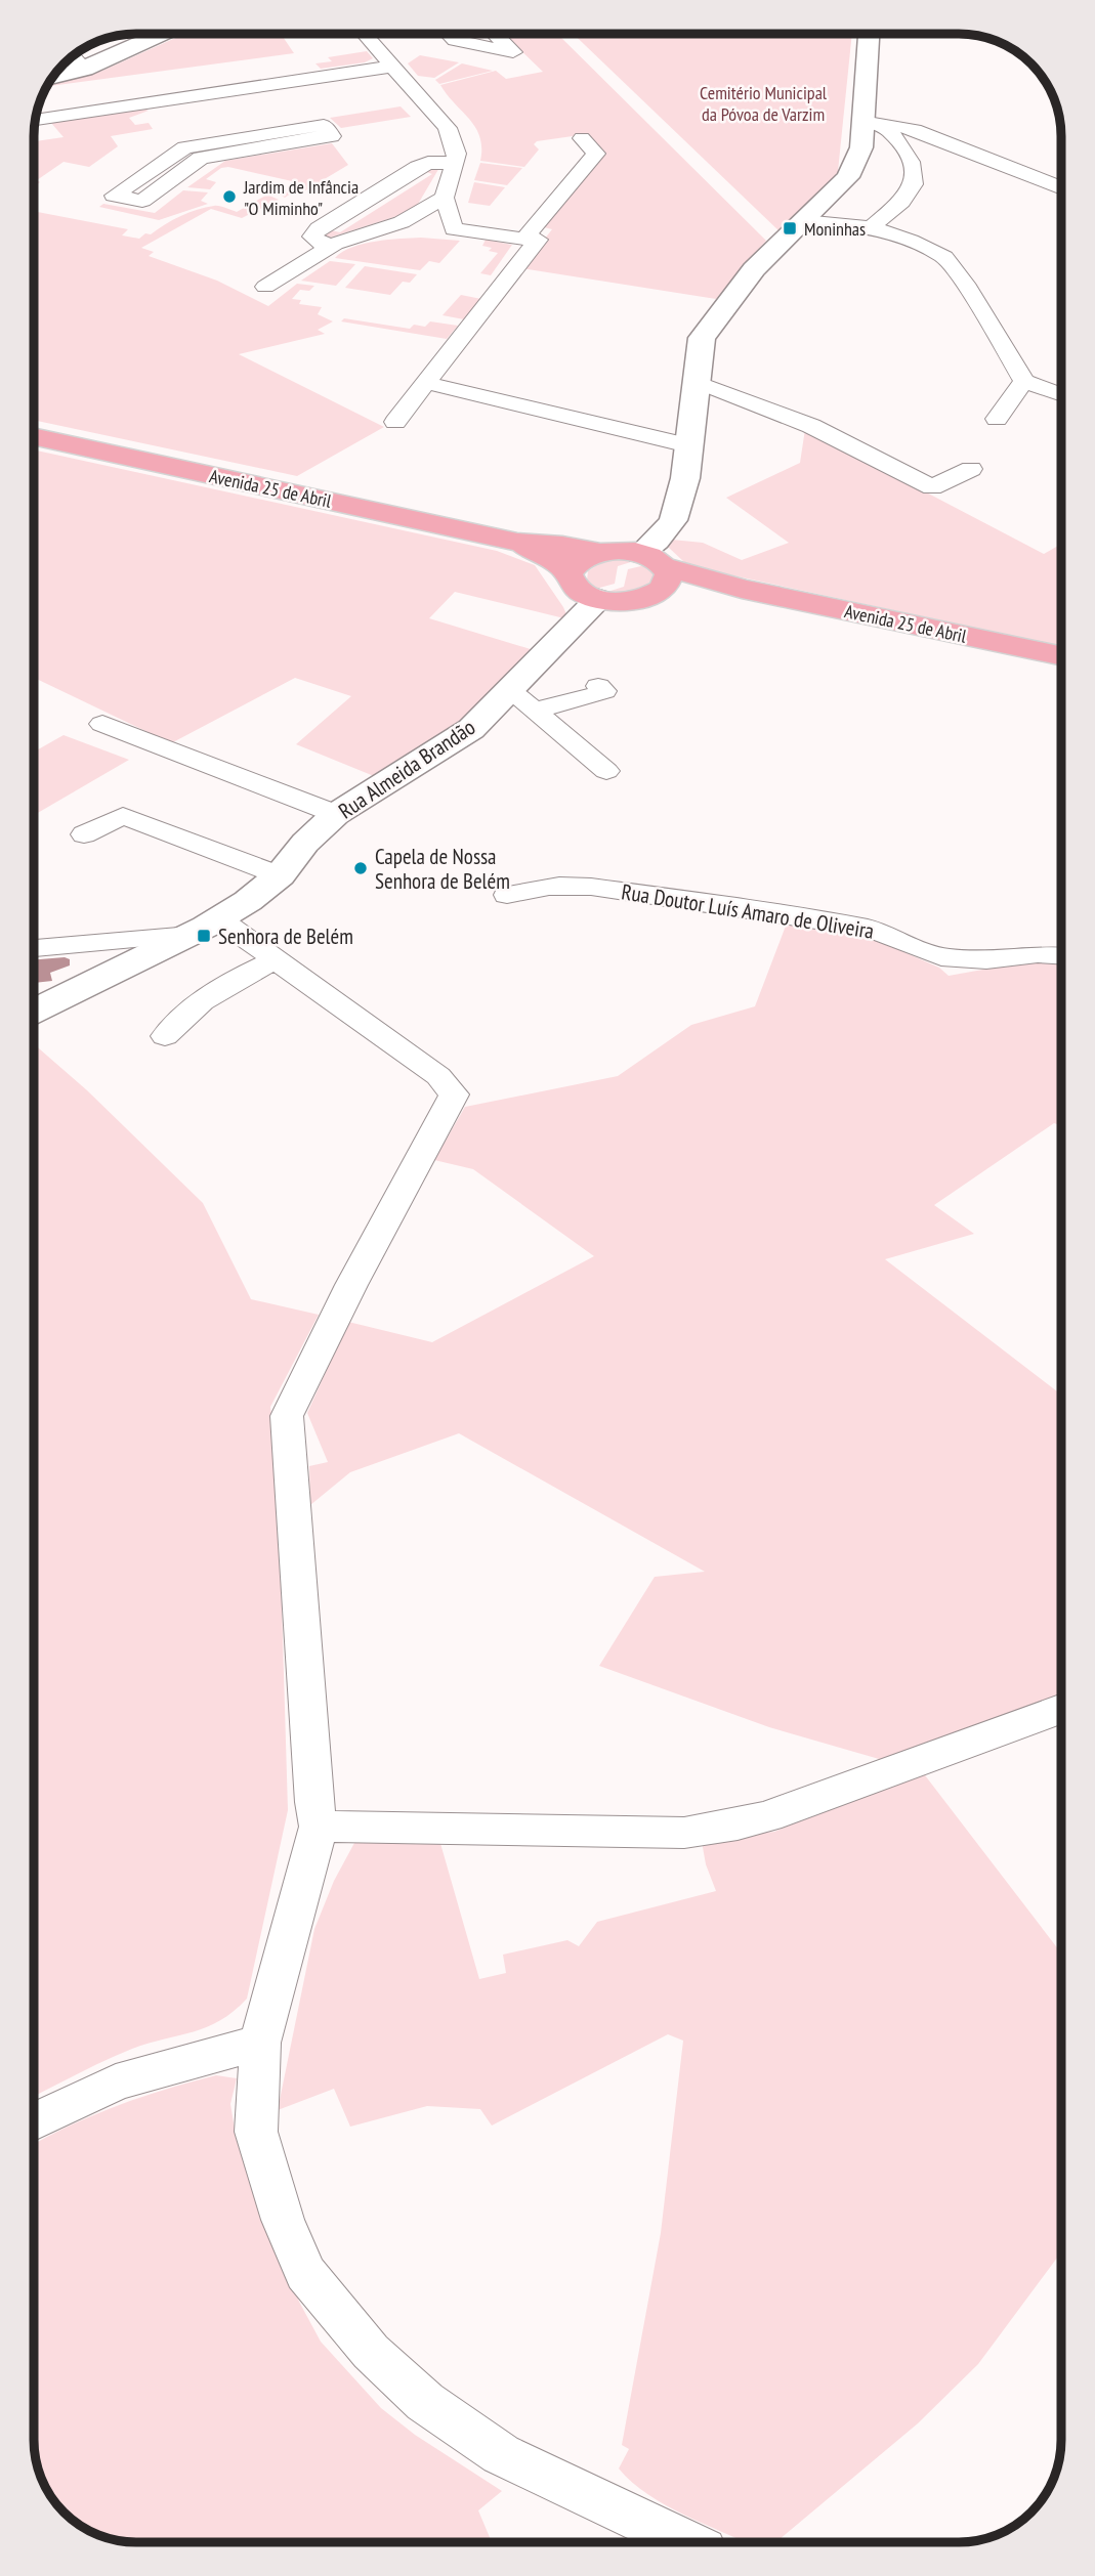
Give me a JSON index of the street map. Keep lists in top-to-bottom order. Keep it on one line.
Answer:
{"streets":{"main road":["Avenida 25 de Abril"],"street":["Rua Almeida Brandão","Rua Doutor Luís Amaro de Oliveira"]},"crossings":[["Avenida 25 de Abril","Rua Almeida Brandão"]],"parks":["Cemitério Municipal da Póvoa de Varzim"],"places":{"other":["Jardim de Infância \"O Miminho\"","Capela de Nossa Senhora de Belém"],"transit":["Moninhas","Senhora de Belém"]}}
